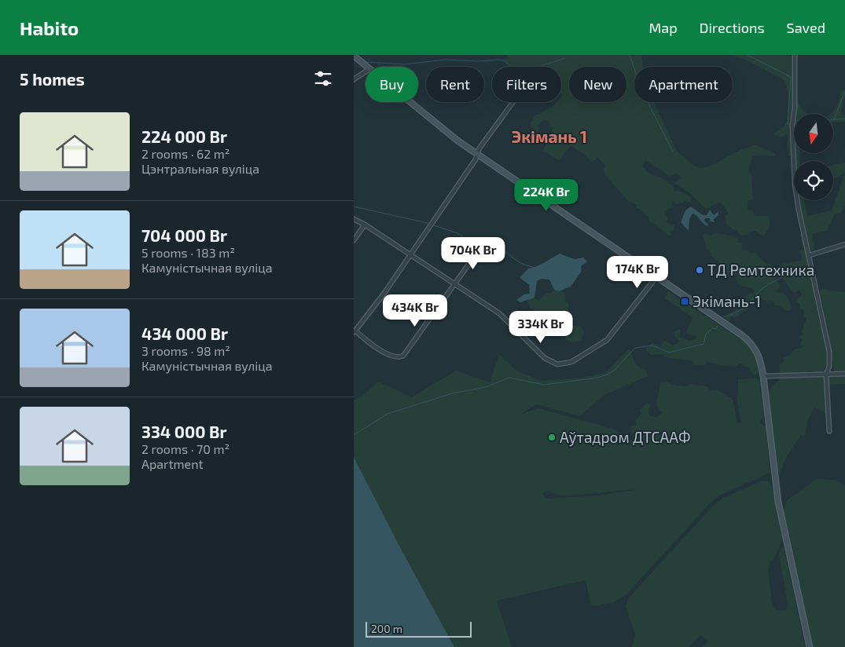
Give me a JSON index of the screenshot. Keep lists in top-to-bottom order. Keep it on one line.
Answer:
{"districts":["Экімань 1"],"places":{"other":["ТД Ремтехника","Аўтадром ДТСААФ"],"transit":["Экімань-1"]},"scale_bar":"200 m","north":"bottom","page":{"header":"Habito","nav":["Map","Directions","Saved"],"heading":"5 homes","chip":["Buy","Rent","Filters","New","Apartment"],"list":[{"name":"224 000 Br","note":"2 rooms · 62 m² · Цэнтральная вуліца"},{"name":"704 000 Br","note":"5 rooms · 183 m² · Камуністычная вуліца"},{"name":"434 000 Br","note":"3 rooms · 98 m² · Камуністычная вуліца"},{"name":"334 000 Br","note":"2 rooms · 70 m² · Apartment"}],"price":["224K Br","704K Br","174K Br","434K Br","334K Br"],"scale":"200 m"}}
